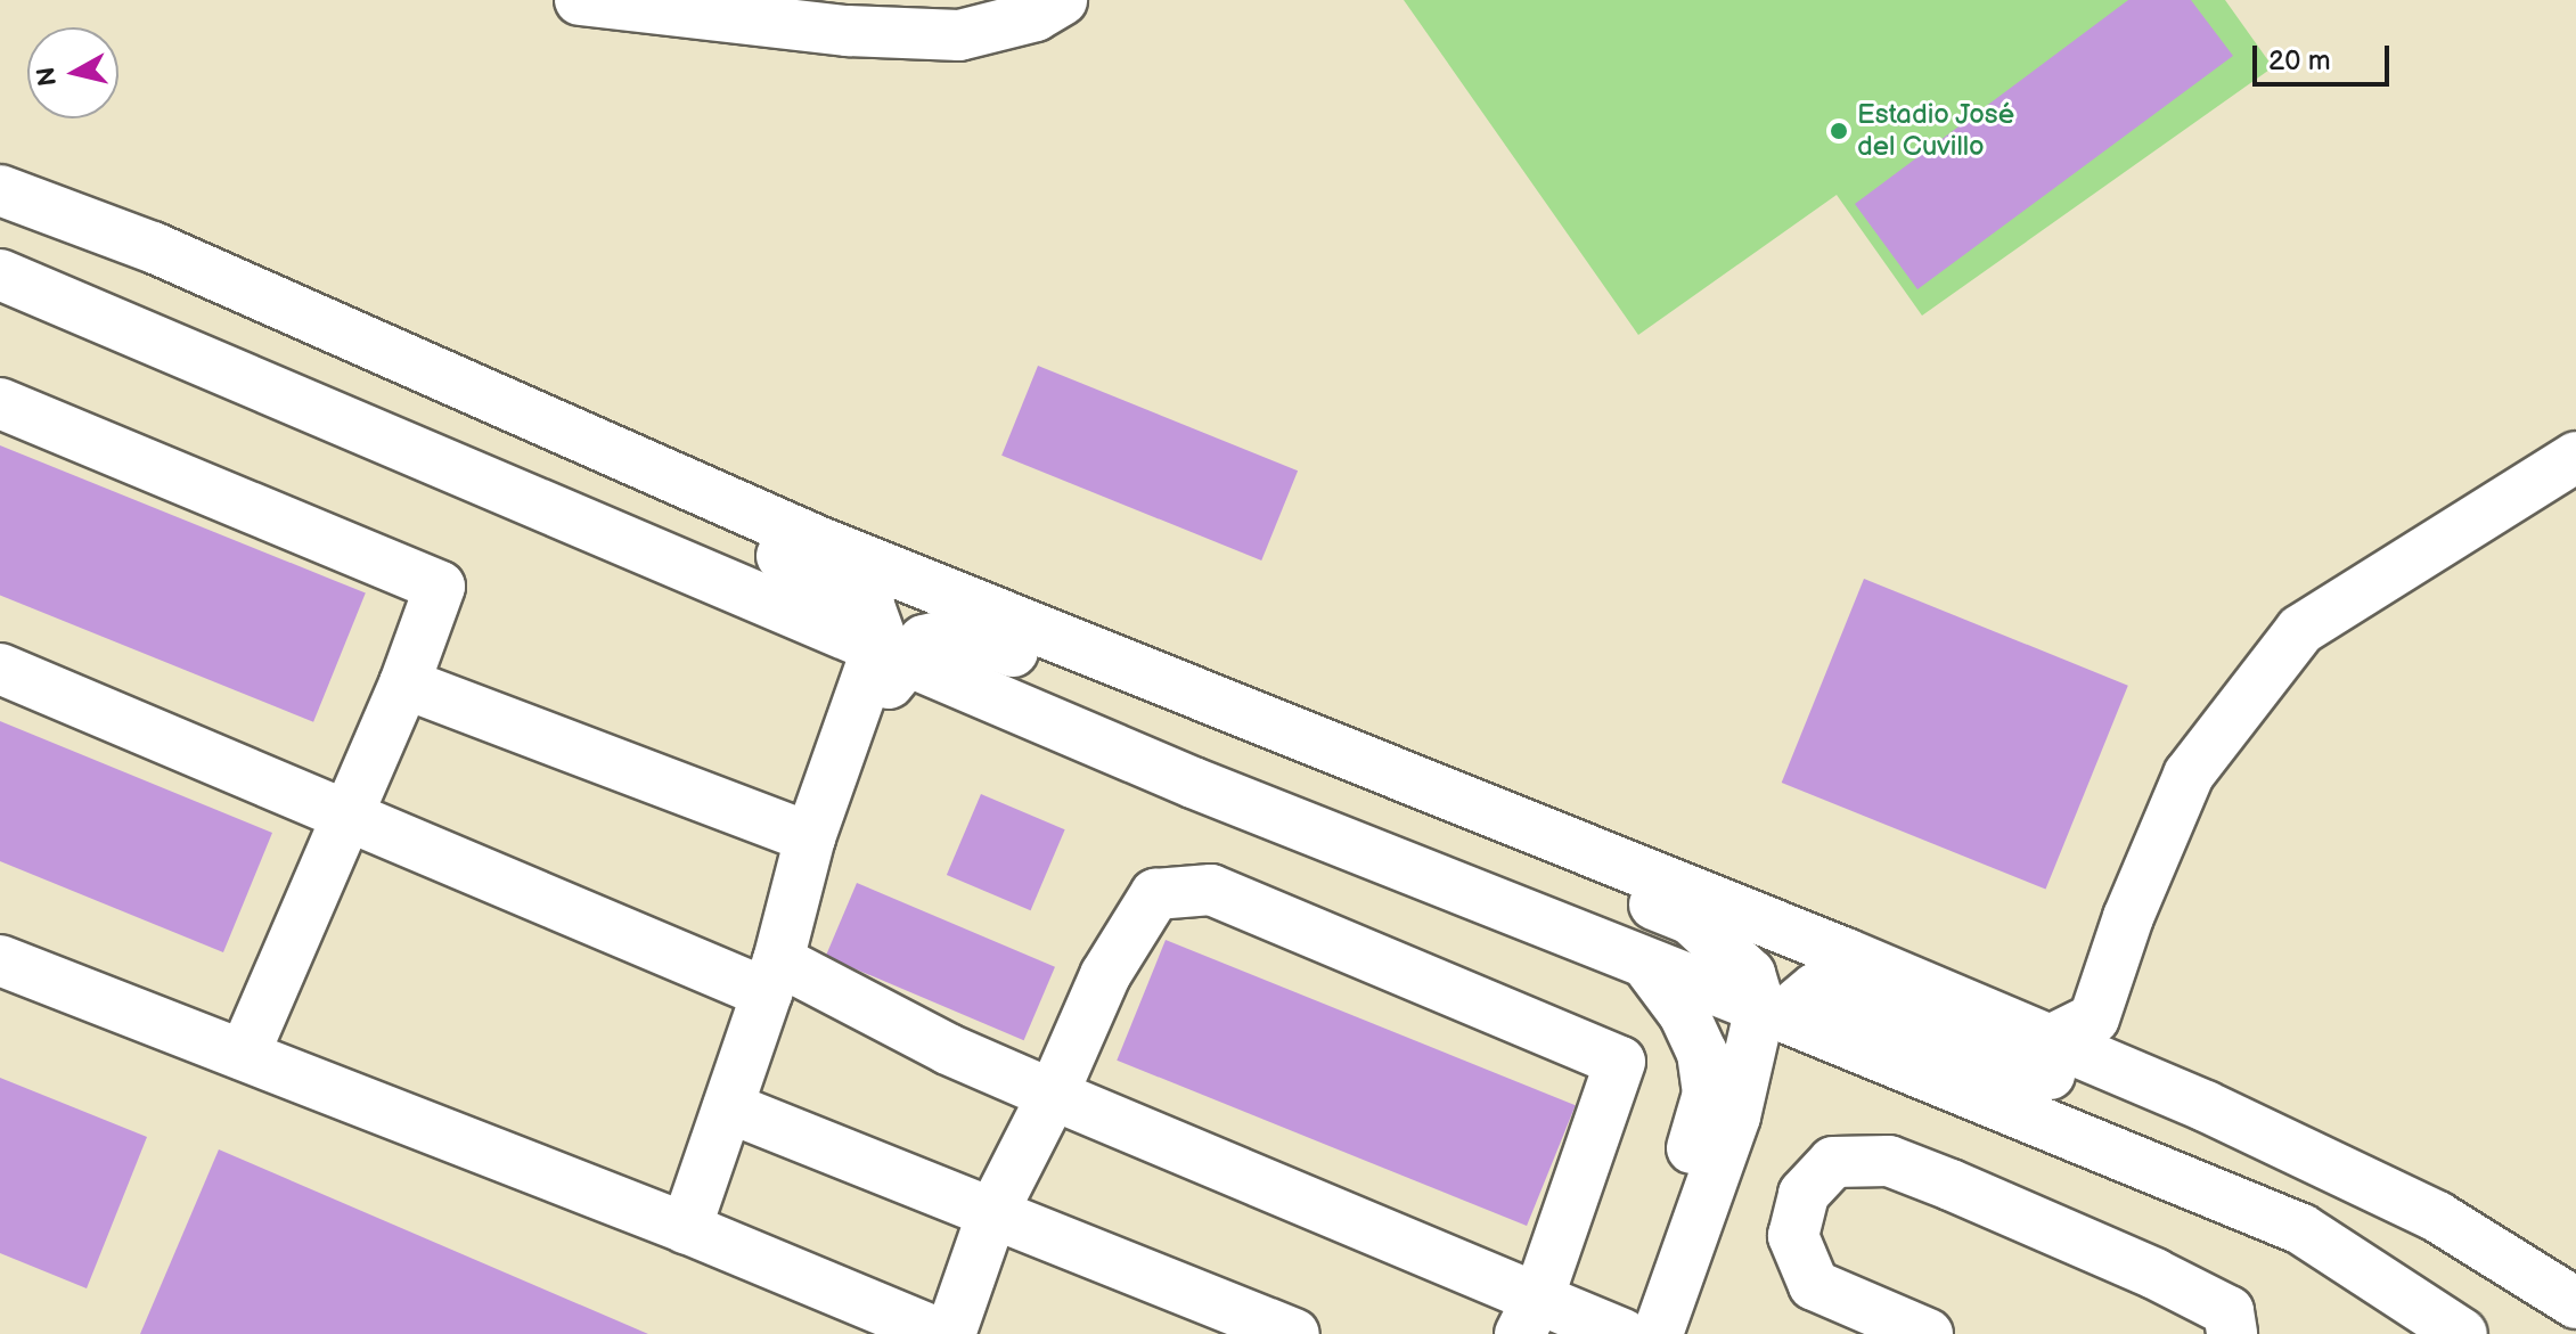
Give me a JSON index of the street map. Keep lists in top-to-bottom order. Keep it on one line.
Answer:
{"places":["Estadio José del Cuvillo"],"scale_bar":"20 m","north":"left"}
